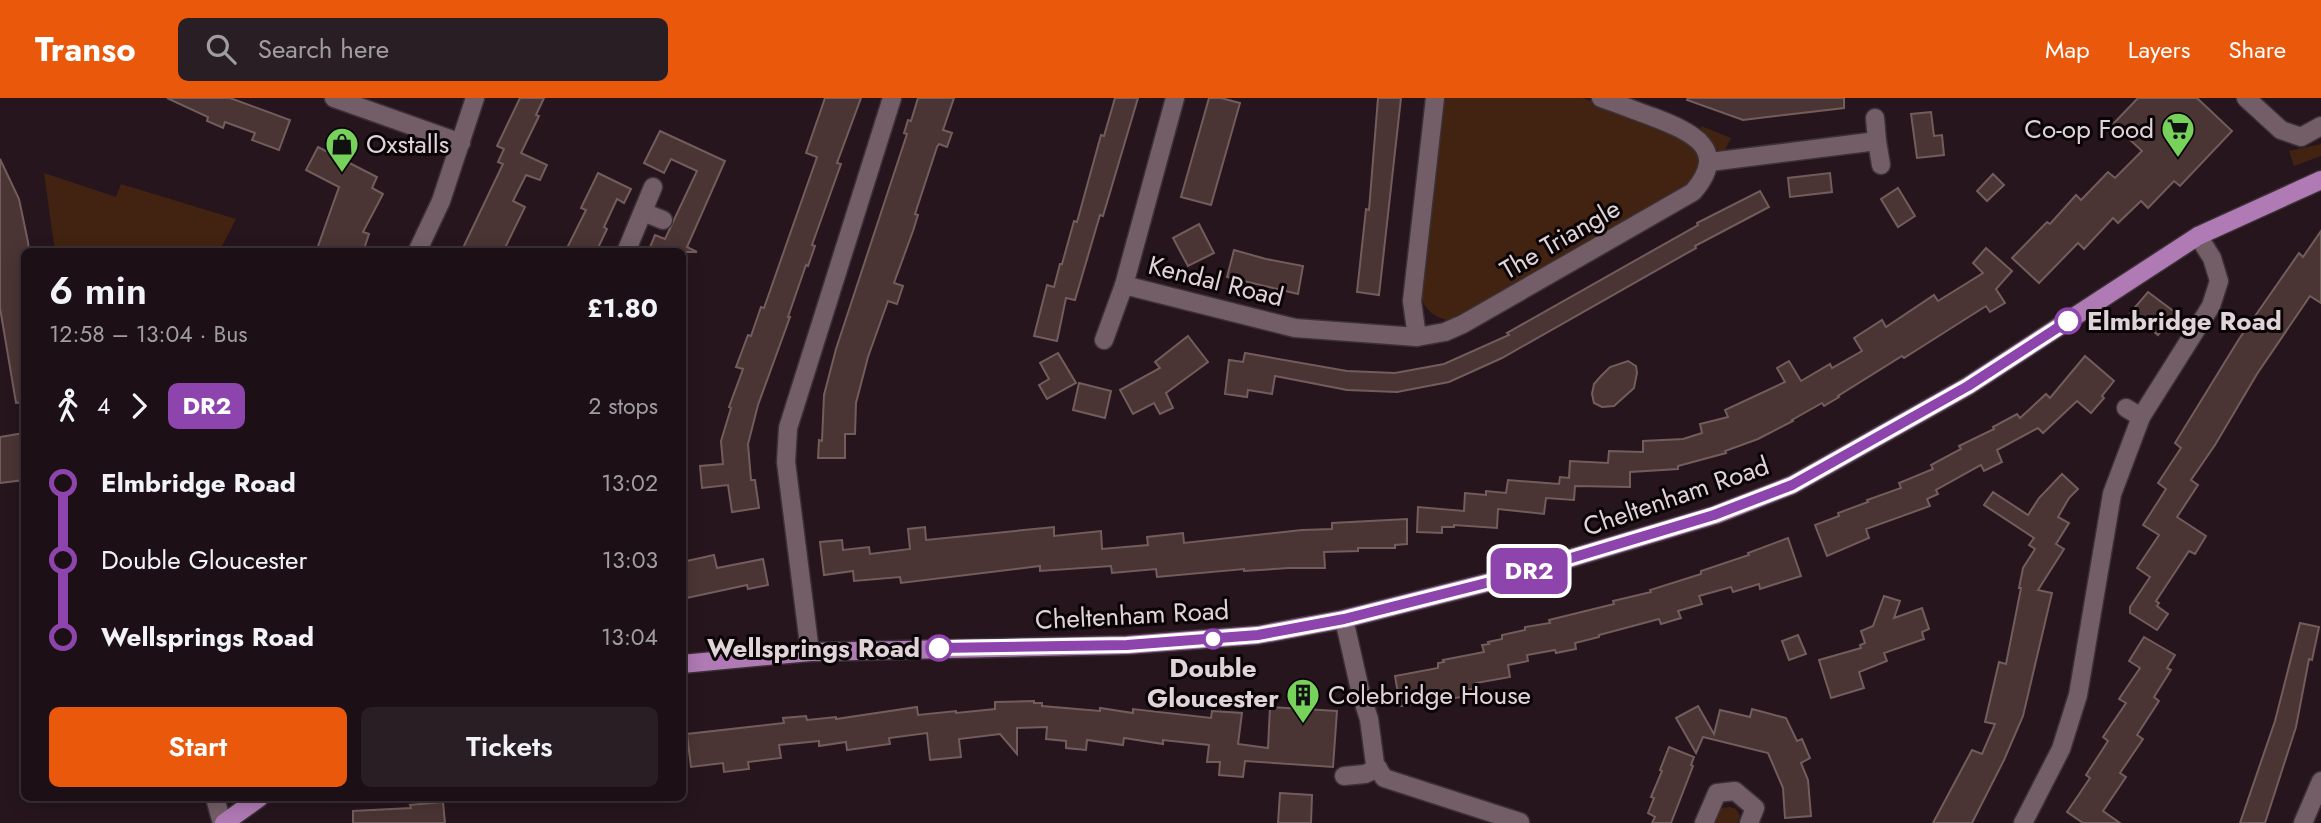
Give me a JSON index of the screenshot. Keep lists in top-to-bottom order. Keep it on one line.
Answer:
{"streets":{"main road":["Cheltenham Road"],"street":["The Triangle","Kendal Road"]},"crossings":[["The Triangle","Kendal Road"]],"places":{"supermarket":["Co-op Food"],"shop":["Oxstalls"],"other":["Elmbridge Road","Double Gloucester","Wellsprings Road"],"building":["Colebridge House"]},"lines":["bus line DR2"],"page":{"header":"Transo","search":"Search here","nav":["Map","Layers","Share"],"on_map":"DR2","heading":["6 min","12:58 – 13:04 · Bus","£1.80"],"legs":["4","DR2","2 stops"],"list":[{"name":"Elmbridge Road","value":"13:02"},{"name":"Double Gloucester","value":"13:03"},{"name":"Wellsprings Road","value":"13:04"}],"buttons":["Start","Tickets"]}}
